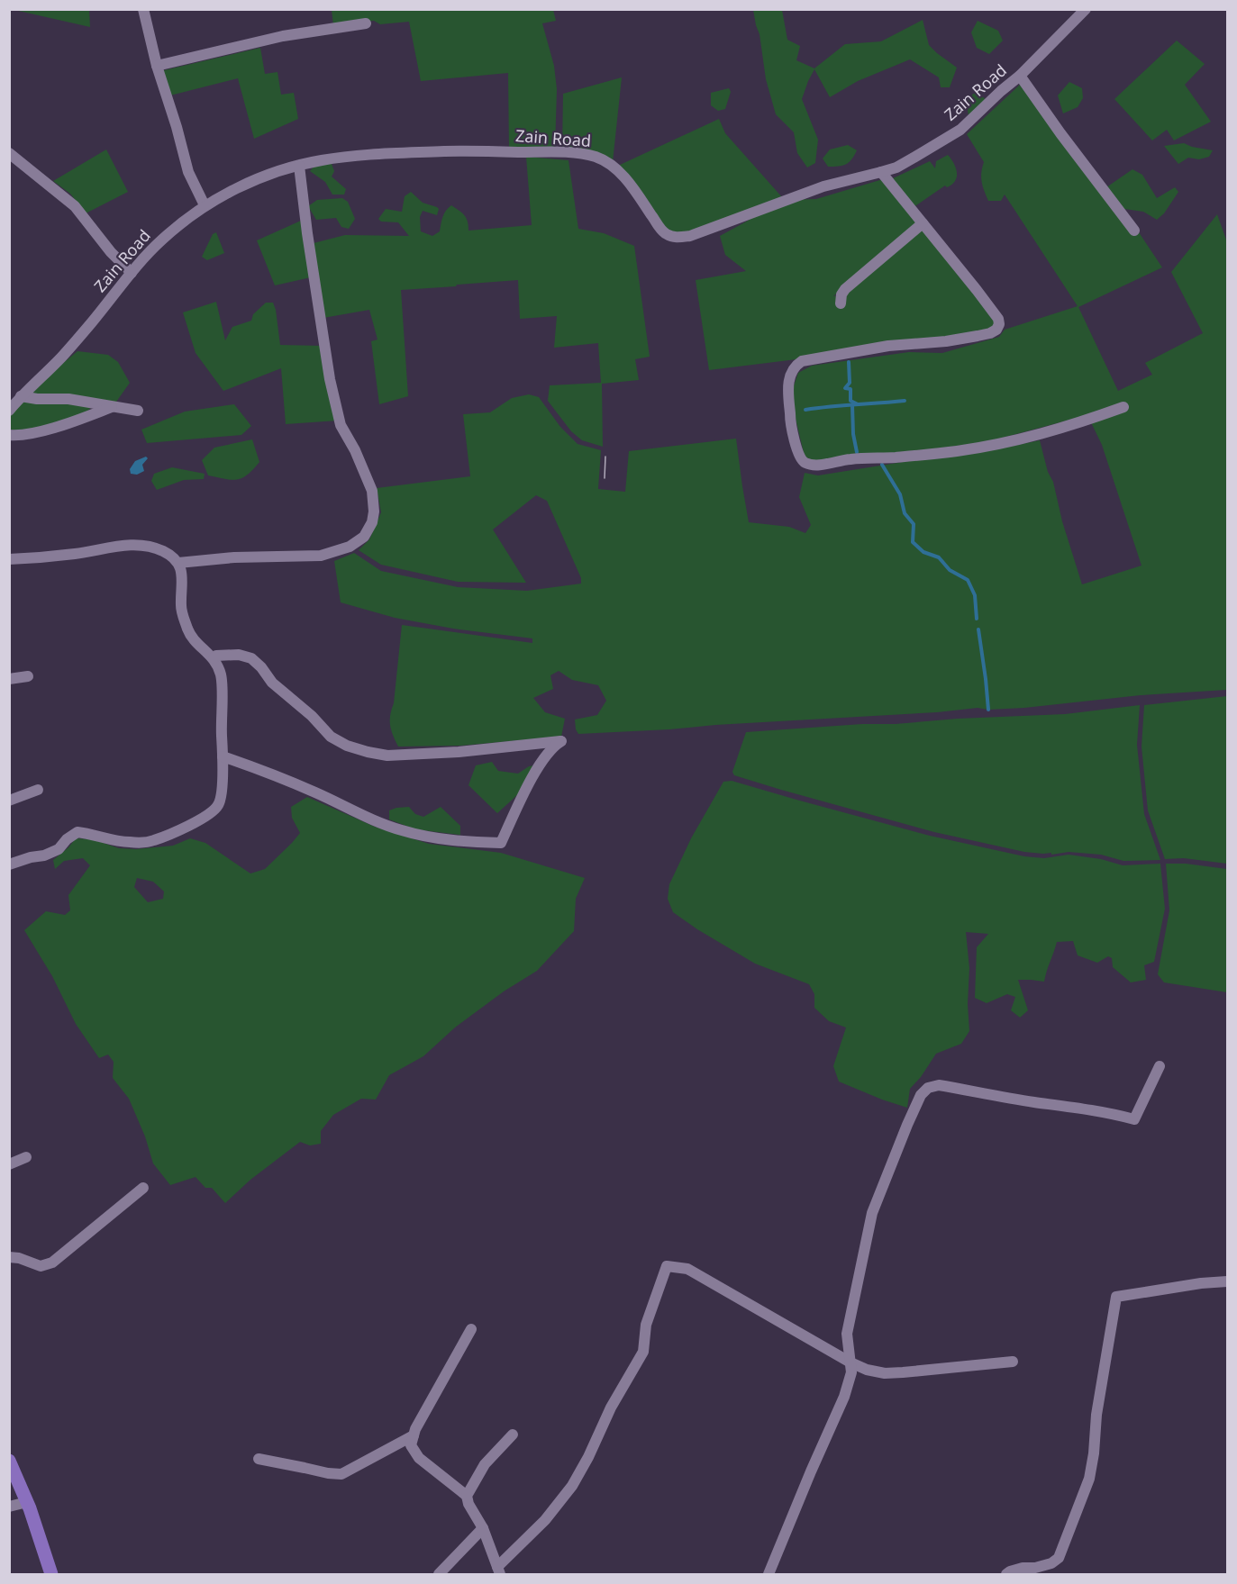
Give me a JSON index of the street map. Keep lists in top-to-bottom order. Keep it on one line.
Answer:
{"streets":{"street":["Zain Road"]}}
